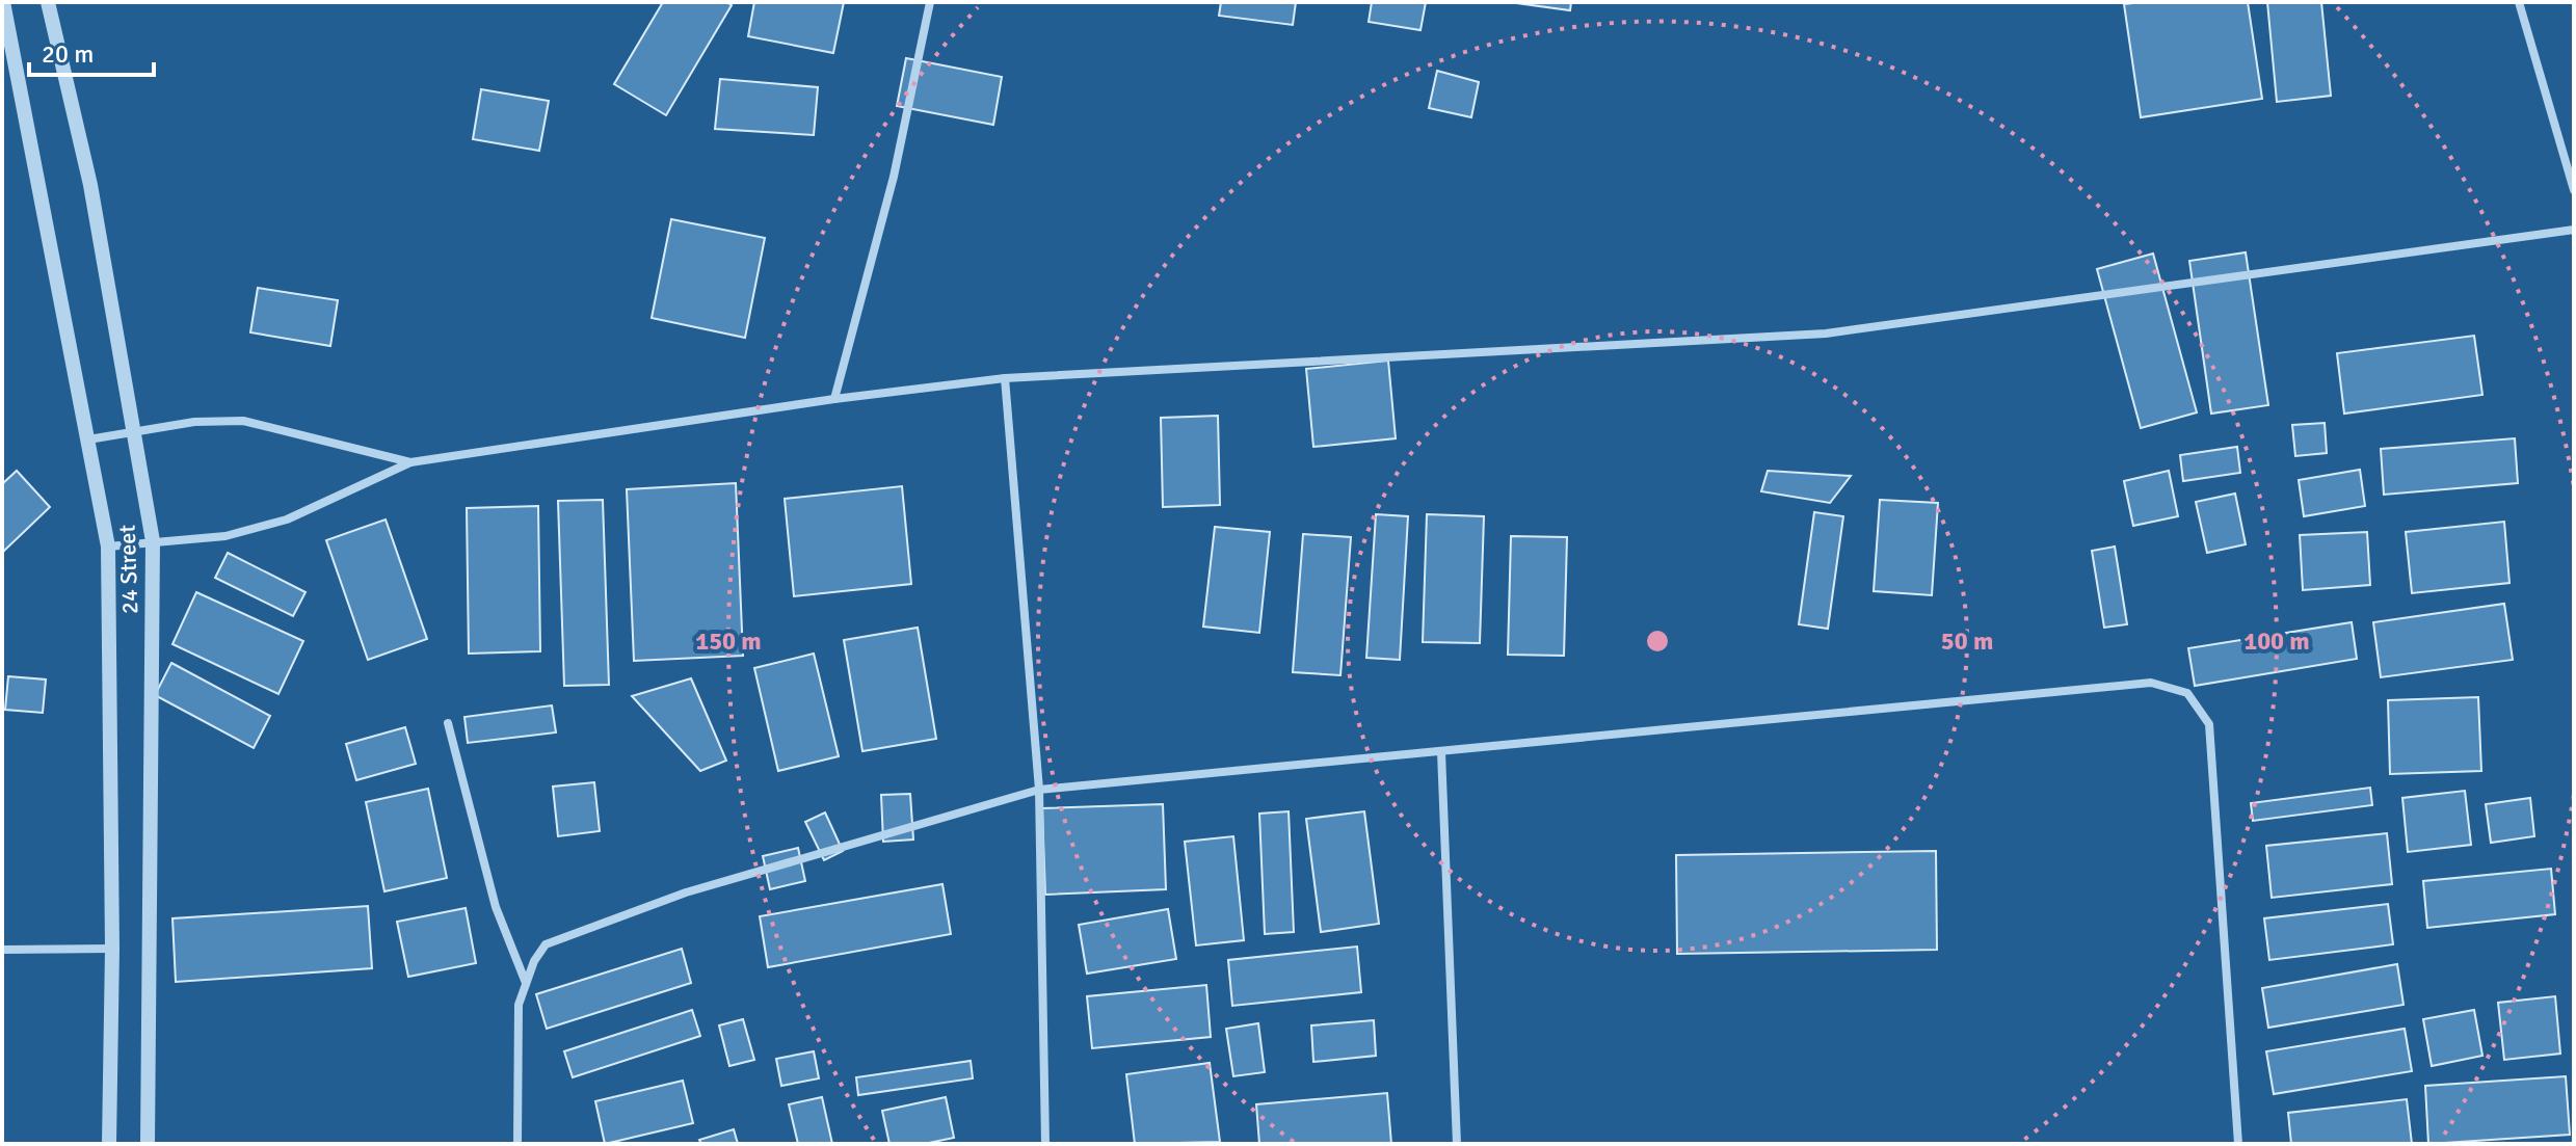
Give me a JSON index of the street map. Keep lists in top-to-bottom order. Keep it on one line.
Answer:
{"streets":{"street":["24 Street"]},"scale_bar":"20 m","rings":["50 m","100 m","150 m"]}
